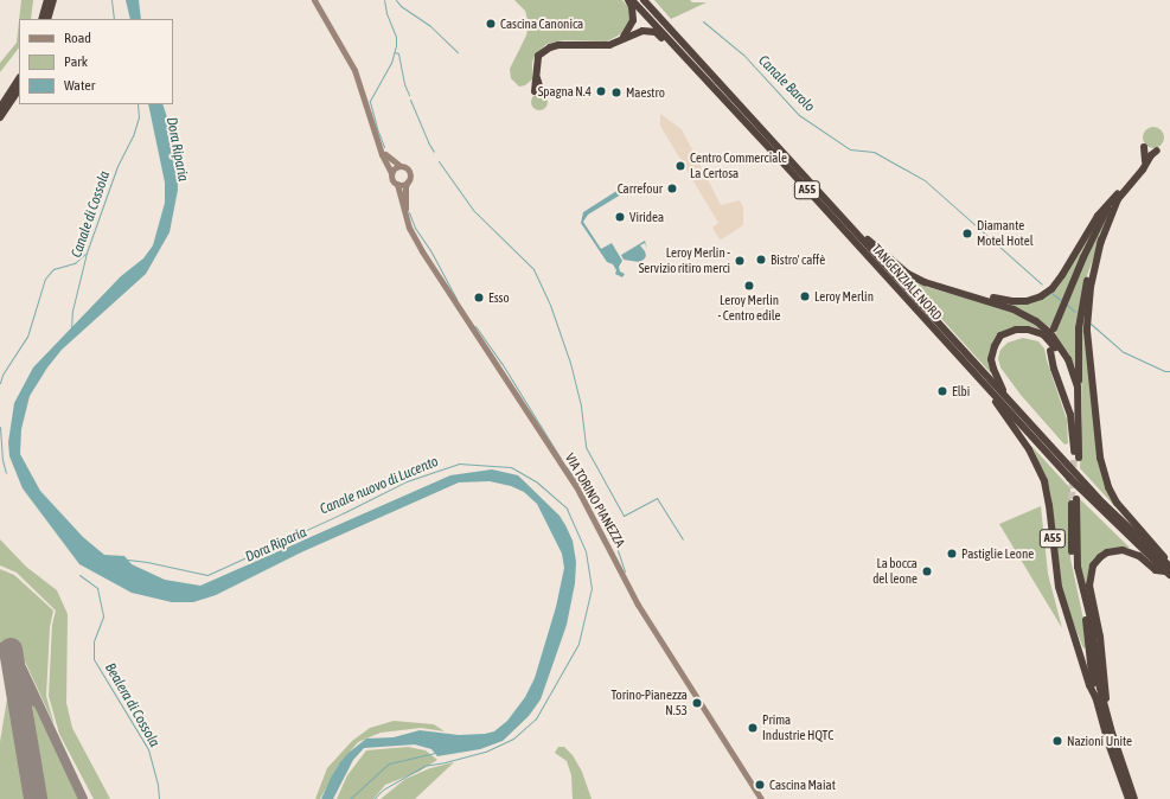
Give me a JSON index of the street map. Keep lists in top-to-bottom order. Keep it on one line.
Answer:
{"streets":{"highway":["A55","TANGENZIALE NORD"],"main road":["VIA TORINO PIANEZZA"]},"crossings":[["A55","TANGENZIALE NORD"]],"water":["Canale Barolo","Dora Riparia","Canale di Cossola","Canale nuovo di Lucento","Bealera di Cossola"],"places":["Cascina Canonica","Spagna N.4","Maestro","Centro Commerciale La Certosa","Carrefour","Viridea","Diamante Motel Hotel","Bistro' caffè","Leroy Merlin - Servizio ritiro merci","Leroy Merlin - Centro edile","Leroy Merlin","Esso","Elbi","Pastiglie Leone","La bocca del leone","Torino-Pianezza N.53","Prima Industrie HQTC","Nazioni Unite","Cascina Maiat"],"legend":["Road","Park","Water"]}
